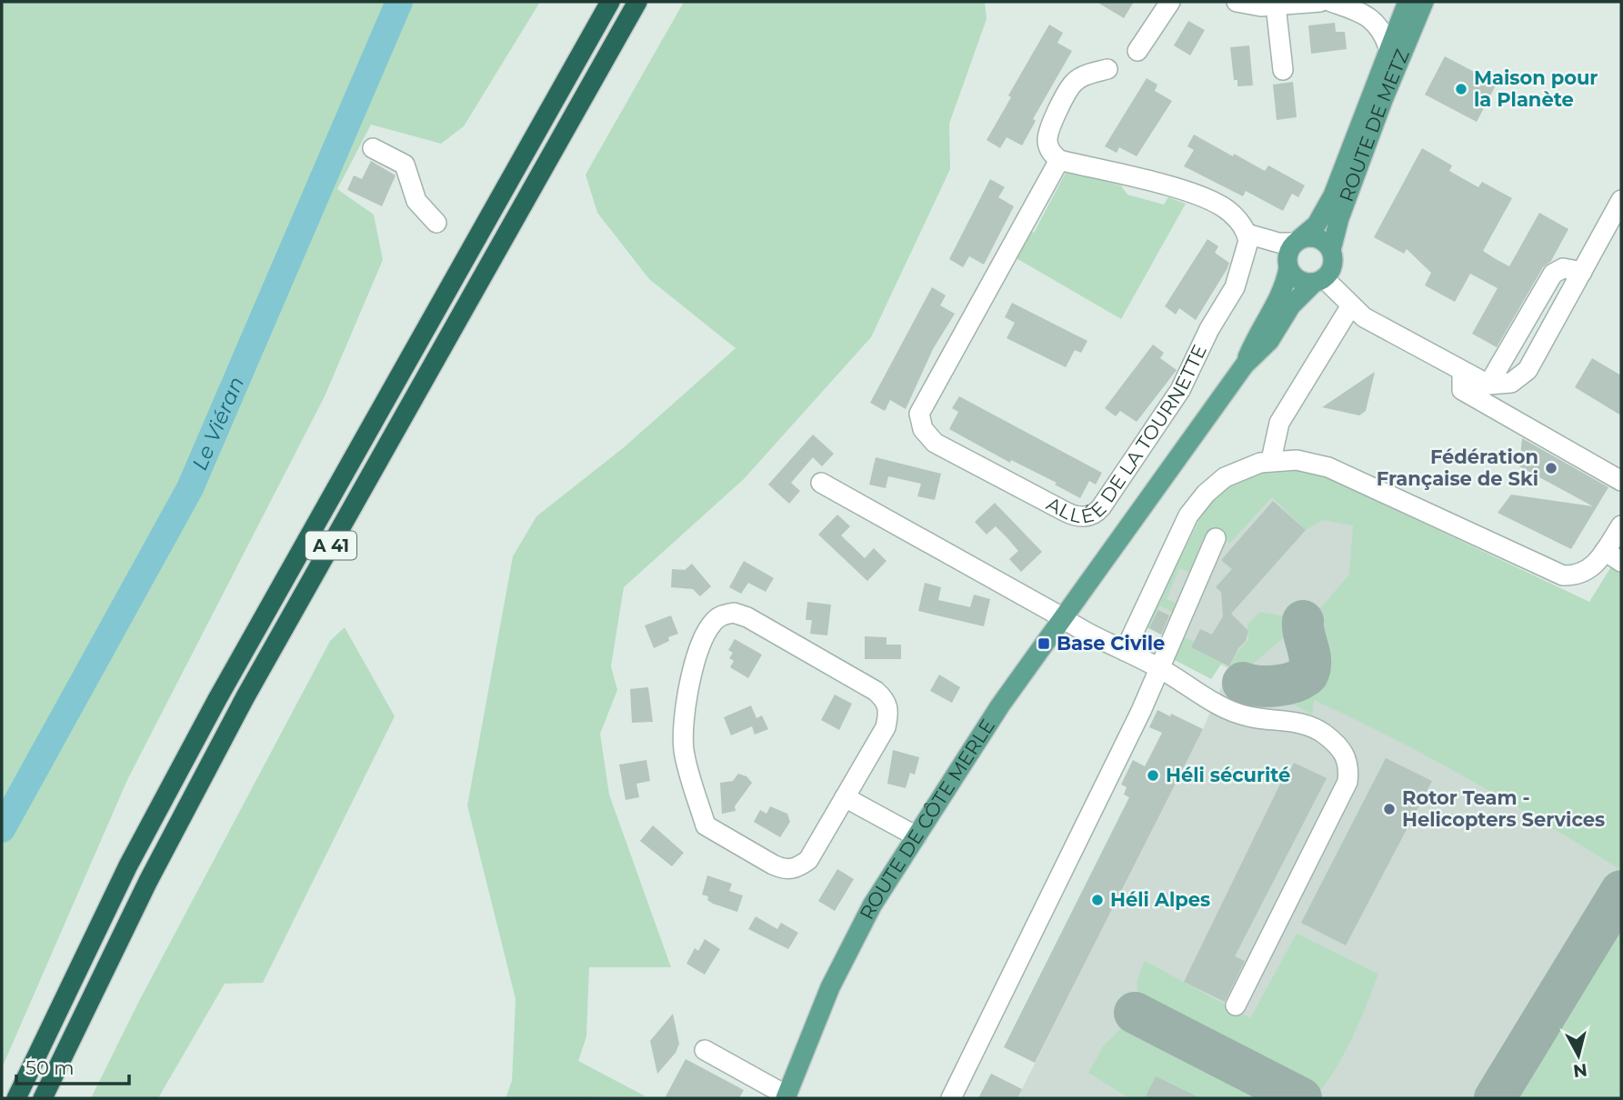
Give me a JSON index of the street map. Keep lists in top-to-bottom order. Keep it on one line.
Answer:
{"streets":{"highway":["A 41"],"main road":["ROUTE DE METZ","ROUTE DE CÔTE MERLE"],"street":["ALLÉE DE LA TOURNETTE"]},"water":["Le Viéran"],"places":{"other":["Maison pour la Planète","Fédération Française de Ski","Héli sécurité","Rotor Team - Helicopters Services","Héli Alpes"],"transit":["Base Civile"]},"scale_bar":"50 m","north":"bottom"}
